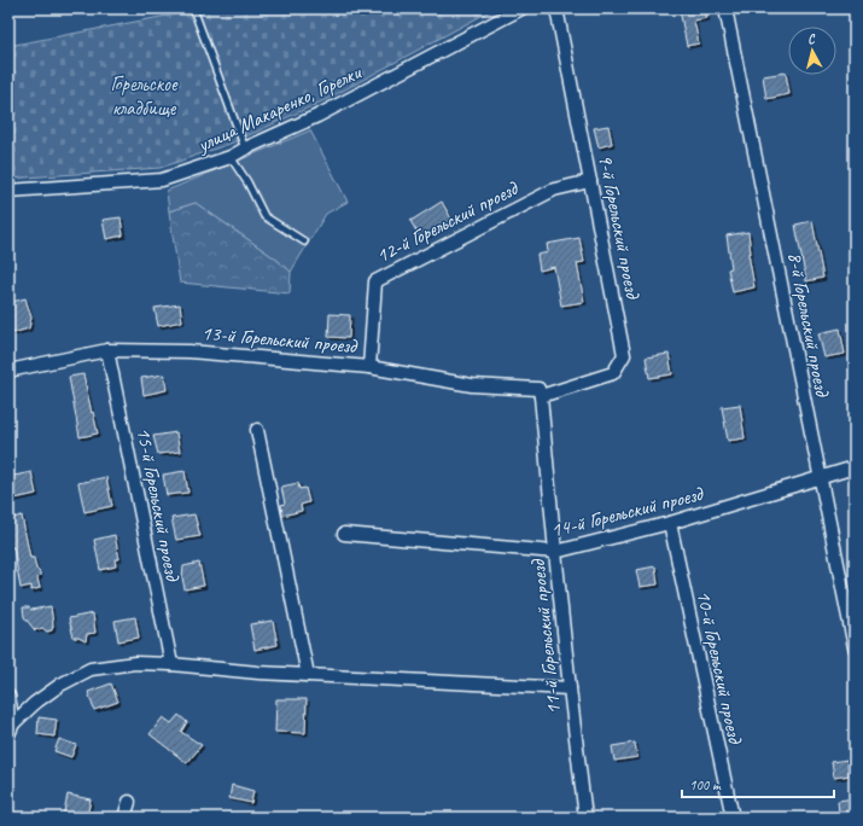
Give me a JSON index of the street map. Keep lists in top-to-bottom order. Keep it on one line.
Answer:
{"streets":{"street":["улица Макаренко, Горелки","12-й Горельский проезд","9-й Горельский проезд","8-й Горельский проезд","13-й Горельский проезд","15-й Горельский проезд","14-й Горельский проезд","11-й Горельский проезд","10-й Горельский проезд"]},"crossings":[["12-й Горельский проезд","9-й Горельский проезд"],["12-й Горельский проезд","13-й Горельский проезд"],["9-й Горельский проезд","13-й Горельский проезд"],["9-й Горельский проезд","11-й Горельский проезд"],["8-й Горельский проезд","14-й Горельский проезд"],["13-й Горельский проезд","15-й Горельский проезд"],["13-й Горельский проезд","11-й Горельский проезд"],["14-й Горельский проезд","11-й Горельский проезд"],["14-й Горельский проезд","10-й Горельский проезд"]],"parks":["Горельское кладбище"],"scale_bar":"100 m","north":"top"}
